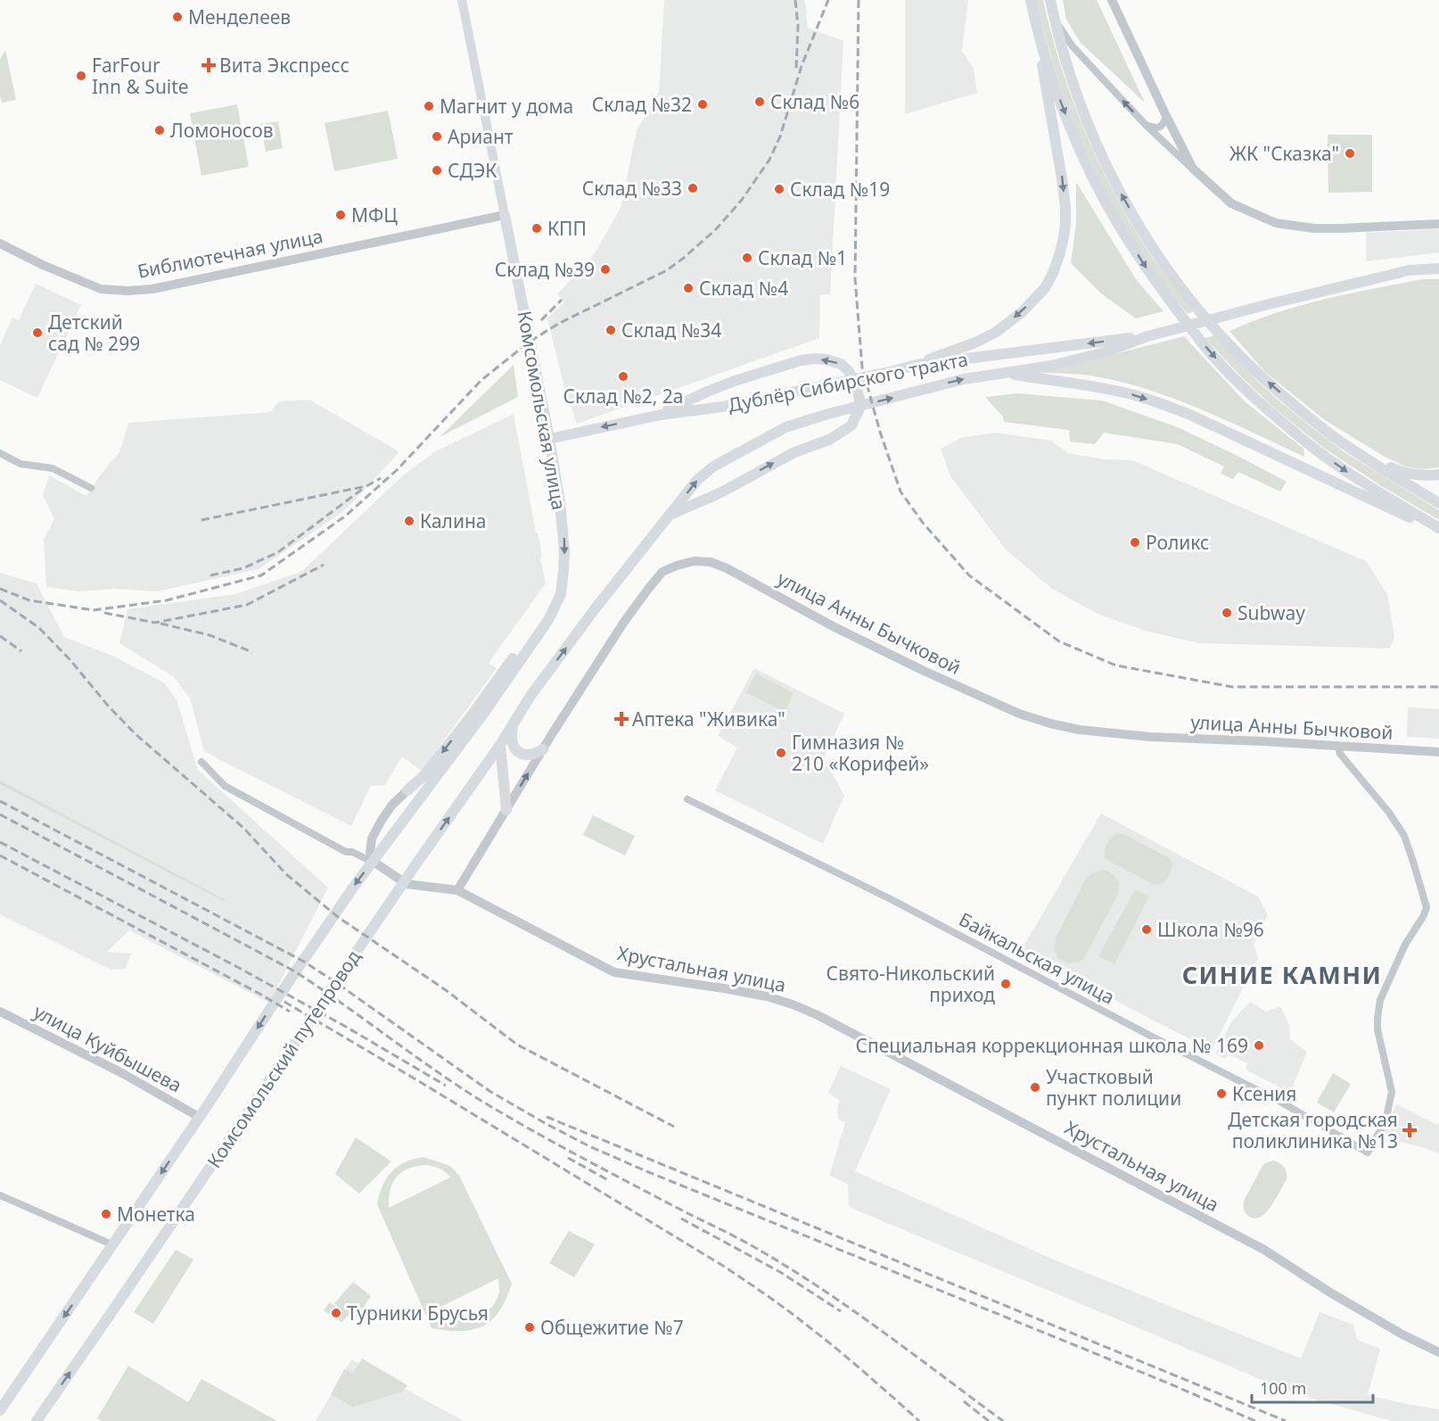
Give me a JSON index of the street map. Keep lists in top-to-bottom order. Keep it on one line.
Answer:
{"streets":{"main road":["Дублёр Сибирского тракта","Комсомольская улица","Комсомольский путепровод"],"street":["Библиотечная улица","улица Анны Бычковой","Байкальская улица","Хрустальная улица","улица Куйбышева"]},"crossings":[["Библиотечная улица","Комсомольская улица"],["Дублёр Сибирского тракта","Комсомольская улица"],["Дублёр Сибирского тракта","Комсомольский путепровод"],["Комсомольская улица","Комсомольский путепровод"],["улица Анны Бычковой","Байкальская улица"],["улица Анны Бычковой","Хрустальная улица"]],"districts":["СИНИЕ КАМНИ"],"places":{"other":["Менделеев","FarFour Inn & Suite","Склад №6","Склад №32","Магнит у дома","Ломоносов","Ариант","ЖК \"Сказка\"","СДЭК","Склад №33","Склад №19","МФЦ","КПП","Склад №1","Склад №39","Склад №4","Склад №34","Детский сад № 299","Склад №2, 2а","Калина","Роликс","Subway","Гимназия № 210 «Корифей»","Школа №96","Свято-Никольский приход","Специальная коррекционная школа № 169","Участковый пункт полиции","Ксения","Монетка","Турники Брусья","Общежитие №7"],"health":["Вита Экспресс","Аптека \"Живика\"","Детская городская поликлиника №13"]},"scale_bar":"100 m"}
